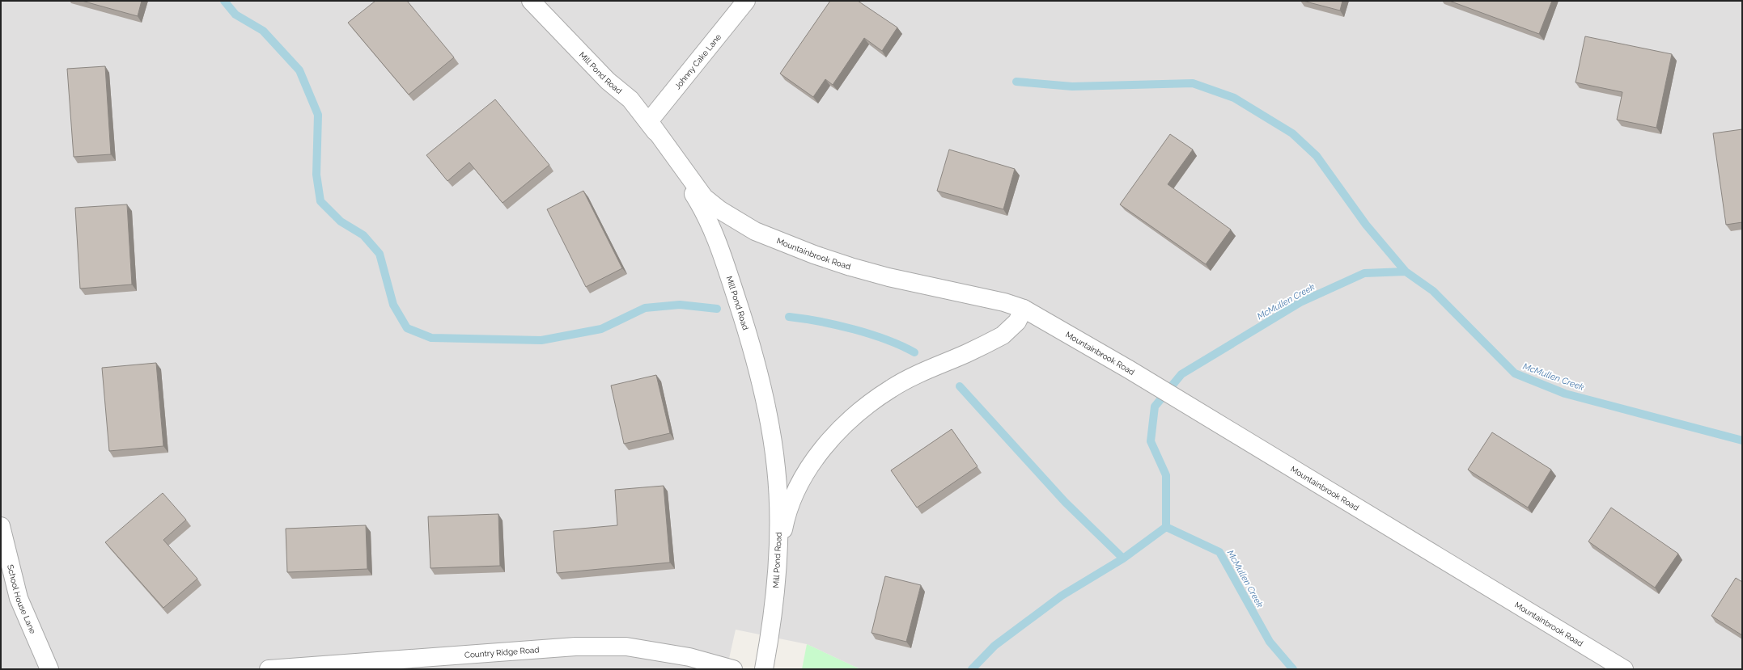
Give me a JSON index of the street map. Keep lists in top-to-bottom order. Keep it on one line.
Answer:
{"streets":{"street":["Johnny Cake Lane","Mill Pond Road","Mountainbrook Road","School House Lane","Country Ridge Road"]},"crossings":[["Johnny Cake Lane","Mill Pond Road"],["Johnny Cake Lane","Mountainbrook Road"],["Mill Pond Road","Mountainbrook Road"]],"water":["McMullen Creek"]}
